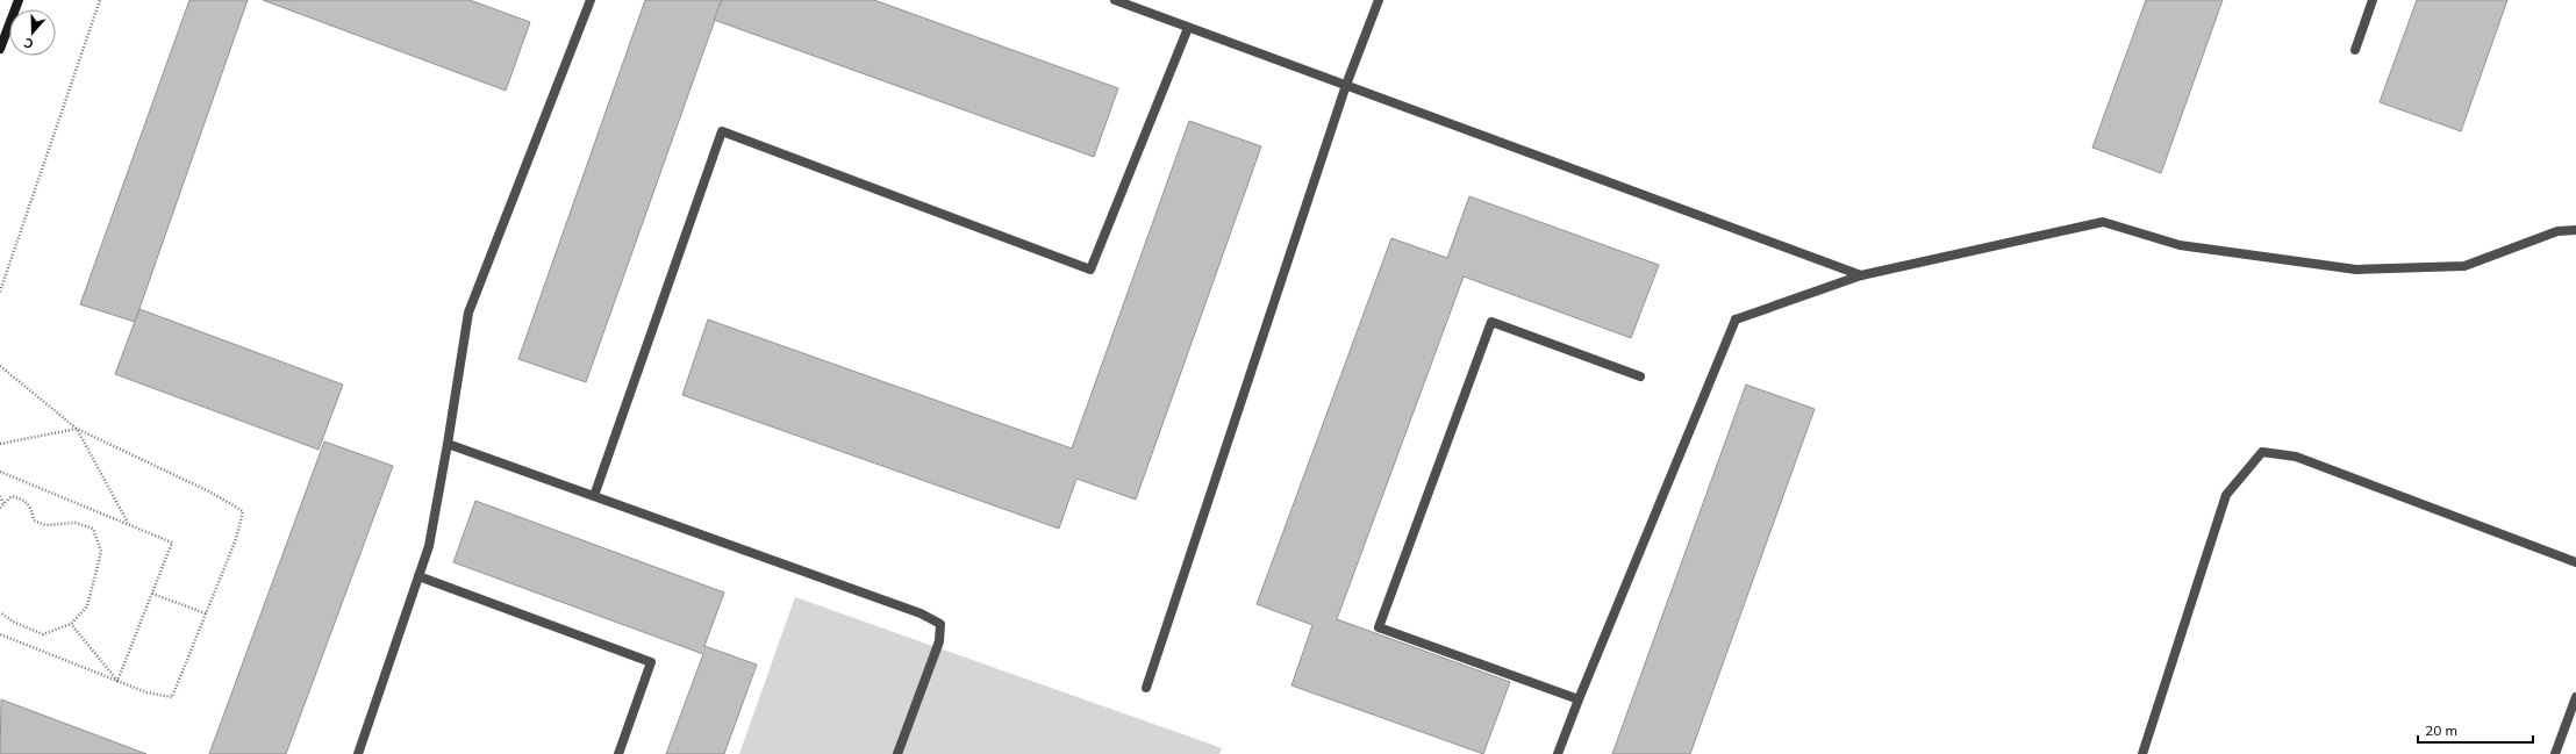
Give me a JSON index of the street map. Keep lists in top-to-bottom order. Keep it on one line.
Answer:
{"scale_bar":"20 m","north":"bottom"}
